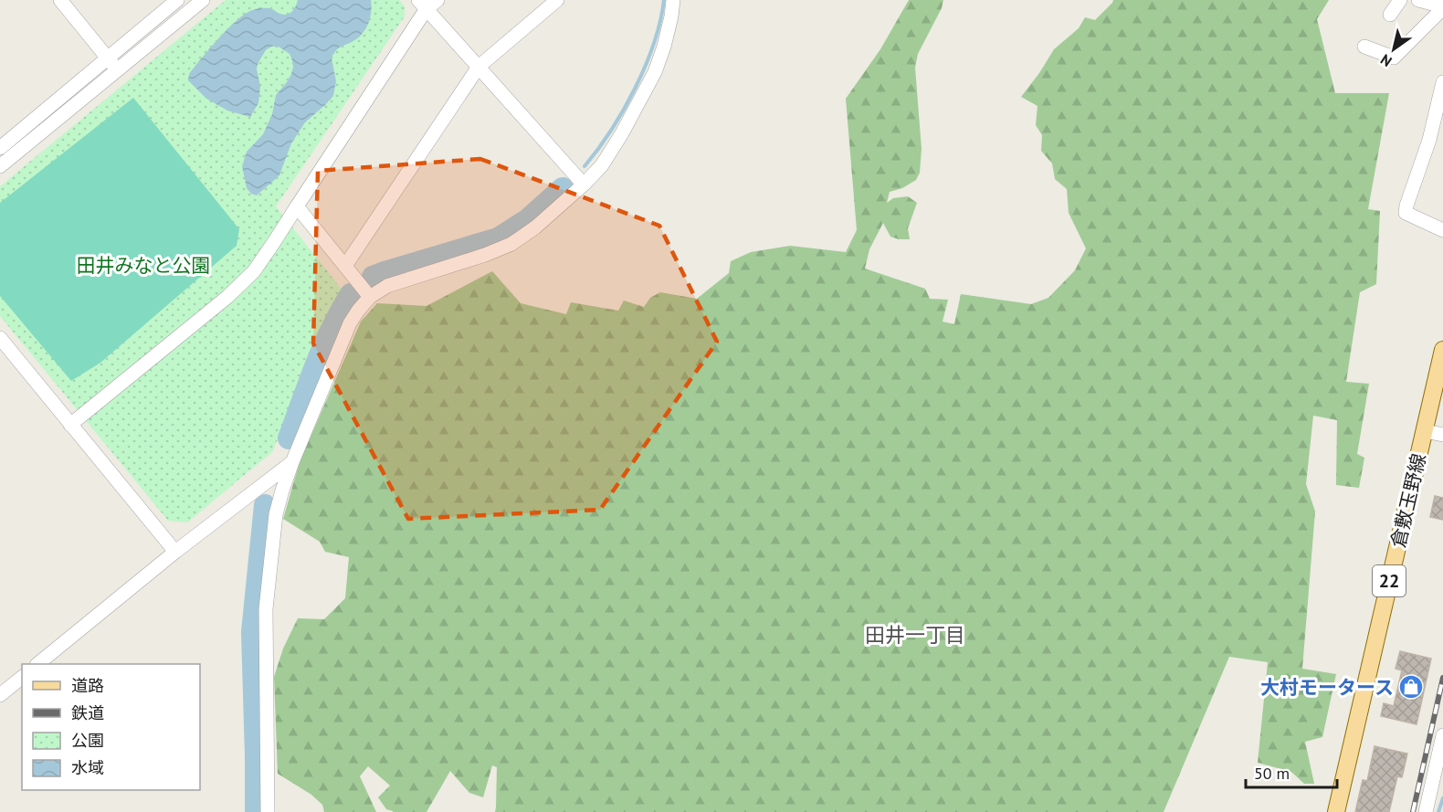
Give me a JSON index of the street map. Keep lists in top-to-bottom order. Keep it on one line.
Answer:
{"streets":{"main road":["倉敷玉野線","22"]},"districts":["田井一丁目"],"parks":["田井みなと公園"],"places":{"shop":["大村モータース"]},"legend":["道路","鉄道","公園","水域"],"scale_bar":"50 m","north":"bottom left"}
